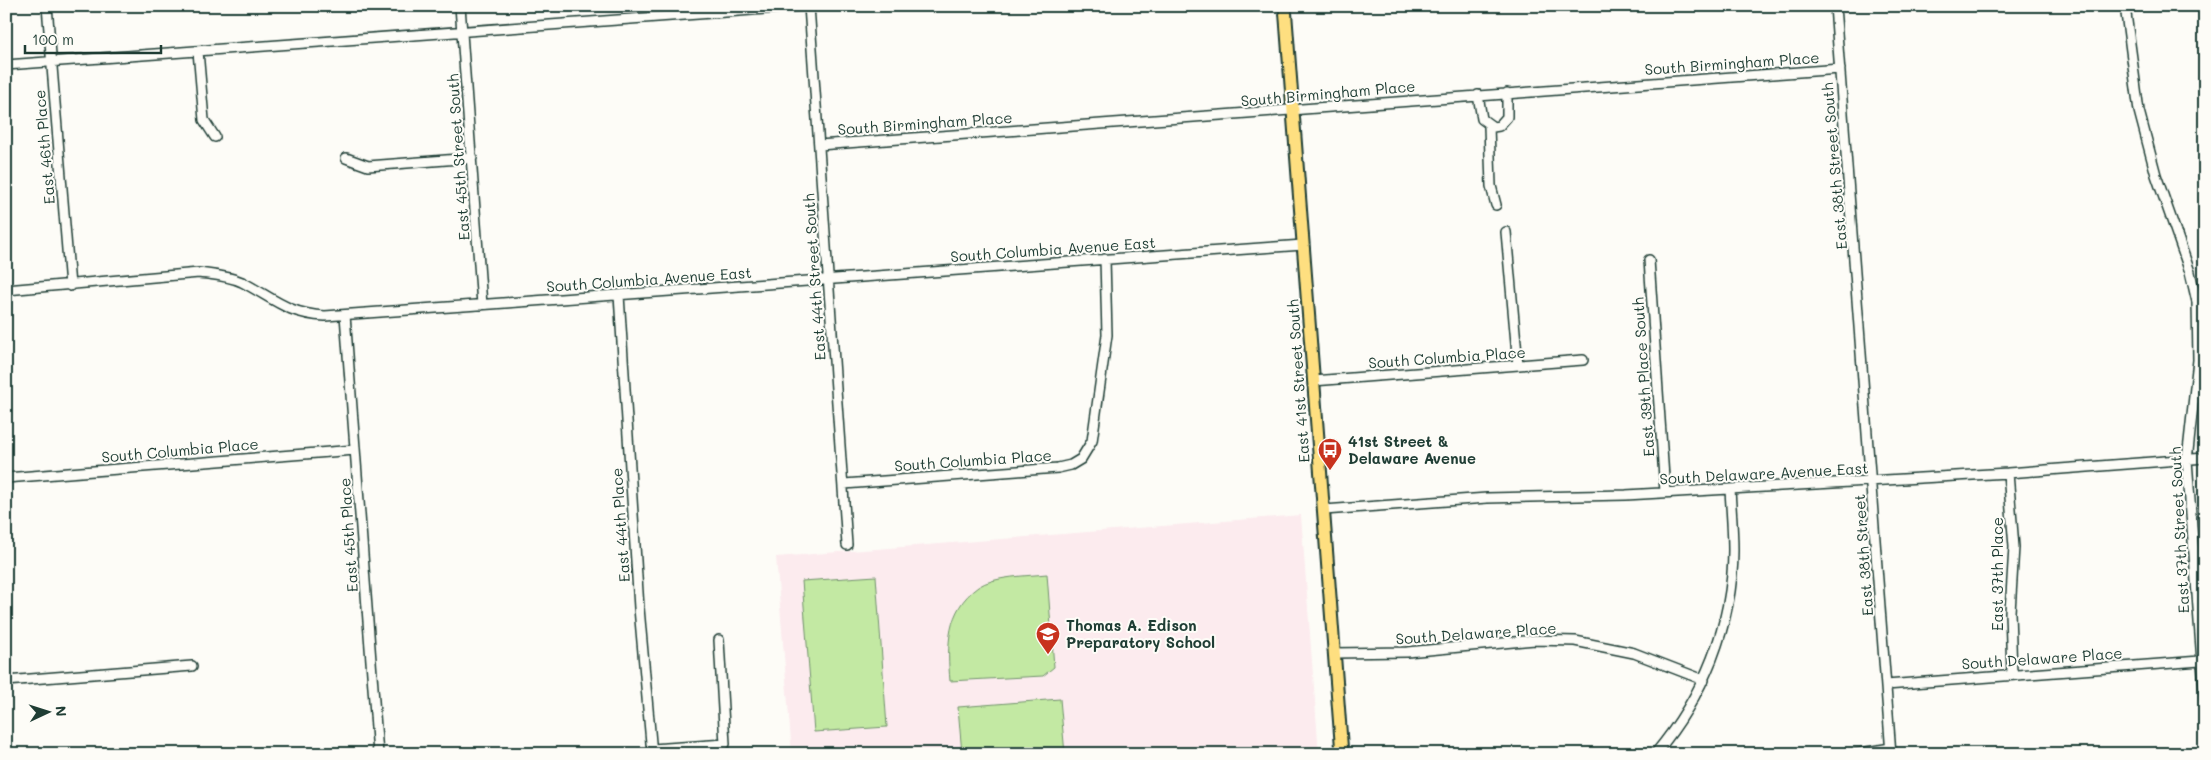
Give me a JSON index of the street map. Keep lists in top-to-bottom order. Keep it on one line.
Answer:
{"streets":{"main road":["East 41st Street South"],"street":["South Birmingham Place","East 46th Place","East 45th Street South","East 38th Street South","South Columbia Avenue East","East 44th Street South","South Columbia Place","East 39th Place South","South Delaware Avenue East","East 44th Place","East 37th Street South","East 45th Place","East 38th Street","East 37th Place","South Delaware Place"]},"crossings":[["South Birmingham Place","East 38th Street South"],["South Birmingham Place","East 44th Street South"],["South Birmingham Place","East 41st Street South"],["East 46th Place","South Columbia Avenue East"],["East 45th Street South","South Columbia Avenue East"],["East 38th Street South","East 38th Street"],["South Columbia Avenue East","East 44th Street South"],["South Columbia Avenue East","South Columbia Place"],["South Columbia Avenue East","East 41st Street South"],["South Columbia Avenue East","East 44th Place"],["South Columbia Avenue East","East 45th Place"],["East 44th Street South","South Columbia Place"],["South Columbia Place","East 41st Street South"],["South Columbia Place","East 45th Place"],["East 39th Place South","South Delaware Avenue East"],["East 41st Street South","South Delaware Avenue East"],["East 41st Street South","South Delaware Place"],["South Delaware Avenue East","East 37th Street South"],["South Delaware Avenue East","East 38th Street"],["South Delaware Avenue East","East 37th Place"],["East 37th Street South","South Delaware Place"],["East 38th Street","South Delaware Place"],["East 37th Place","South Delaware Place"]],"places":{"bus stop":["41st Street & Delaware Avenue"],"school or university":["Thomas A. Edison Preparatory School"]},"scale_bar":"100 m","north":"right"}
